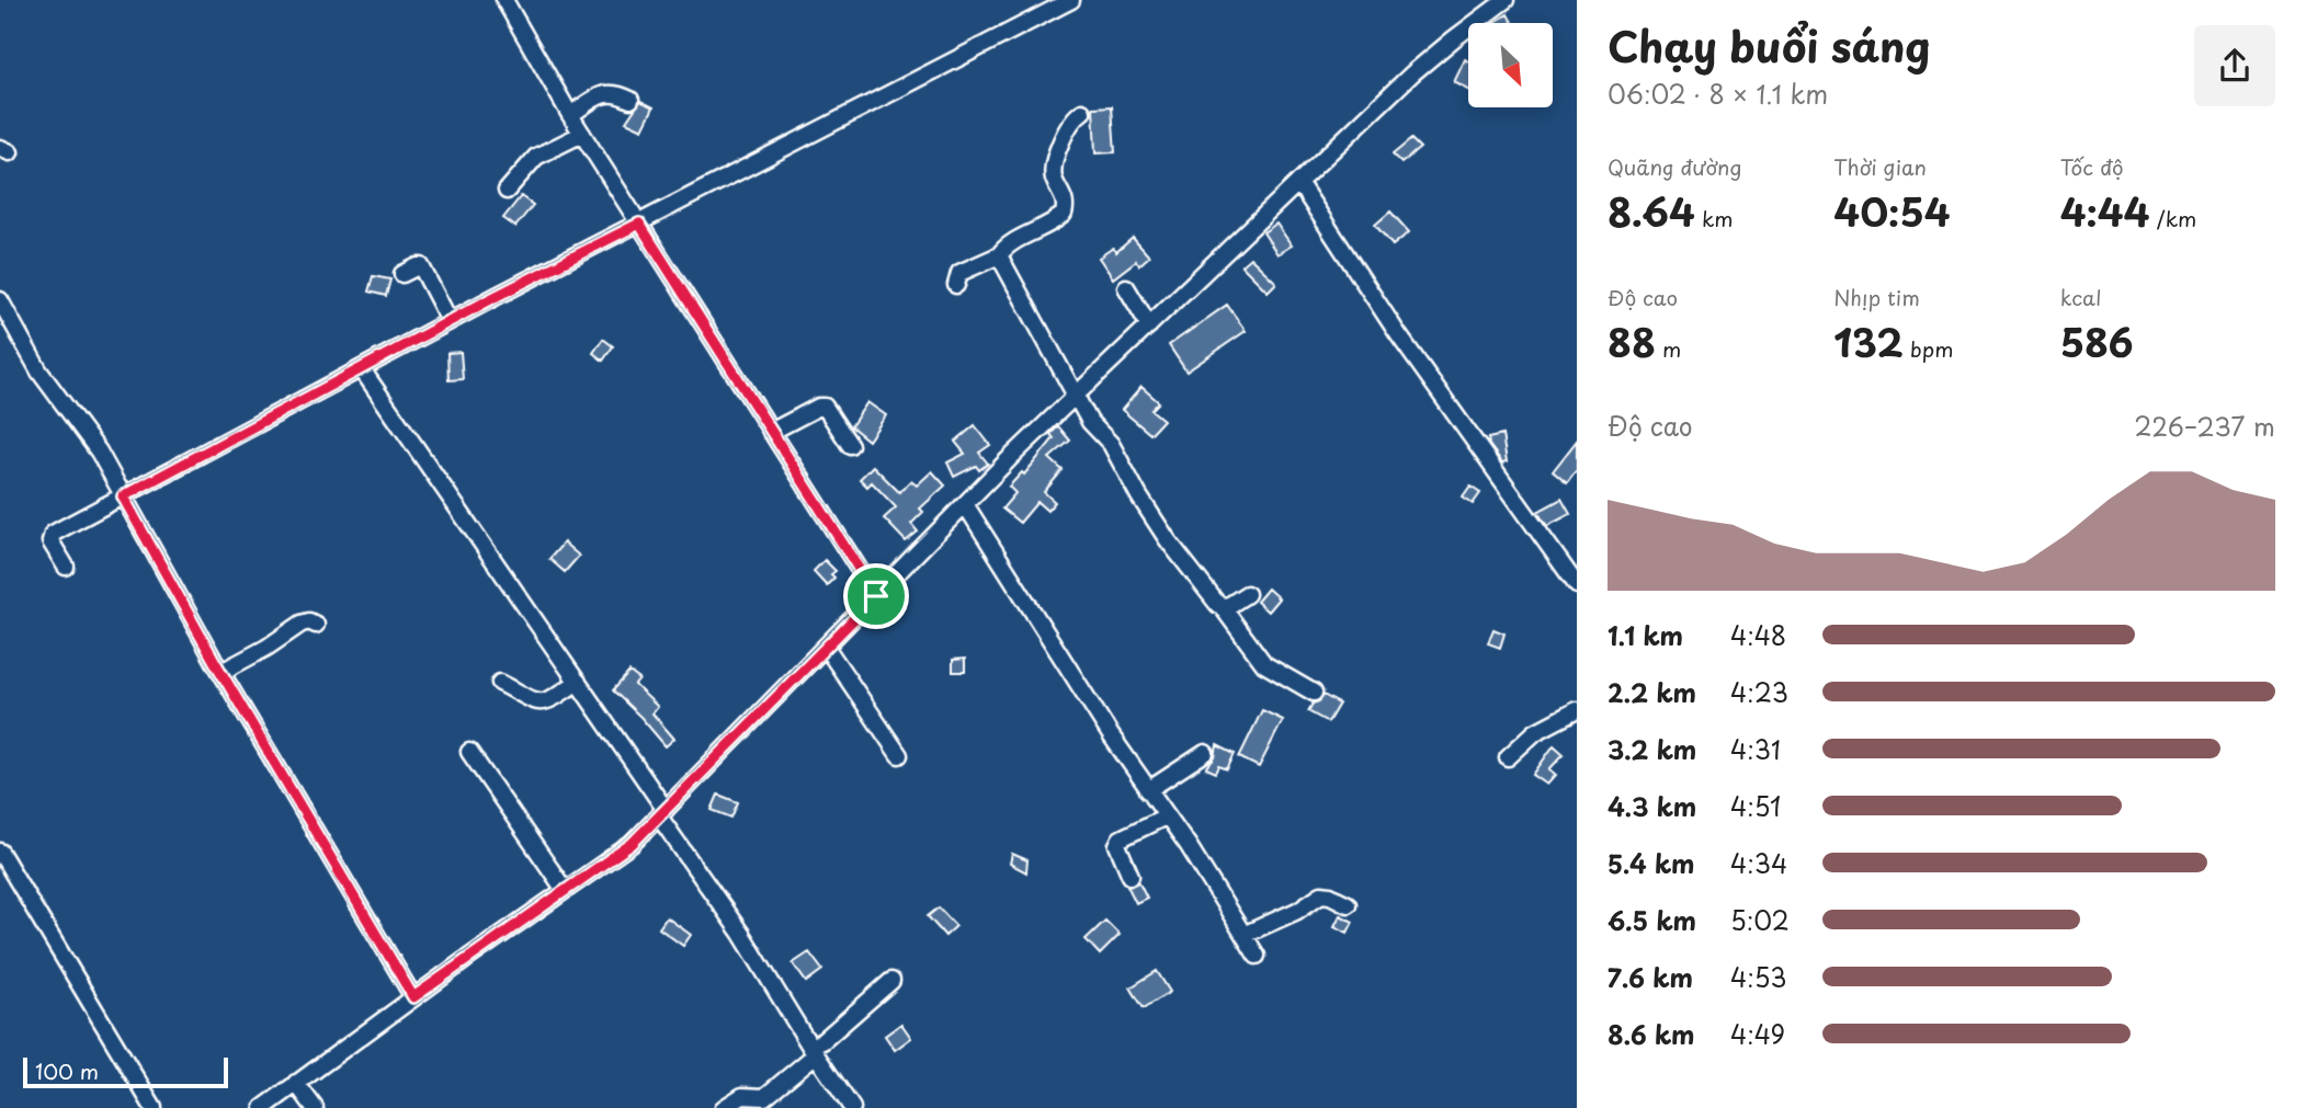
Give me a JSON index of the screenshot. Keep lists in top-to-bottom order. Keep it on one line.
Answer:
{"scale_bar":"100 m","north":"bottom right","page":{"heading":["Chạy buổi sáng","06:02 · 8 × 1.1 km"],"stats":[["Quãng đường","8.64 km"],["Thời gian","40:54"],["Tốc độ","4:44 /km"],["Độ cao","88 m"],["Nhịp tim","132 bpm"],["kcal","586"]],"chart":["Độ cao","226–237 m"],"list":[{"name":"1.1 km","note":"4:48"},{"name":"2.2 km","note":"4:23"},{"name":"3.2 km","note":"4:31"},{"name":"4.3 km","note":"4:51"},{"name":"5.4 km","note":"4:34"},{"name":"6.5 km","note":"5:02"},{"name":"7.6 km","note":"4:53"},{"name":"8.6 km","note":"4:49"}],"scale":"100 m"}}
